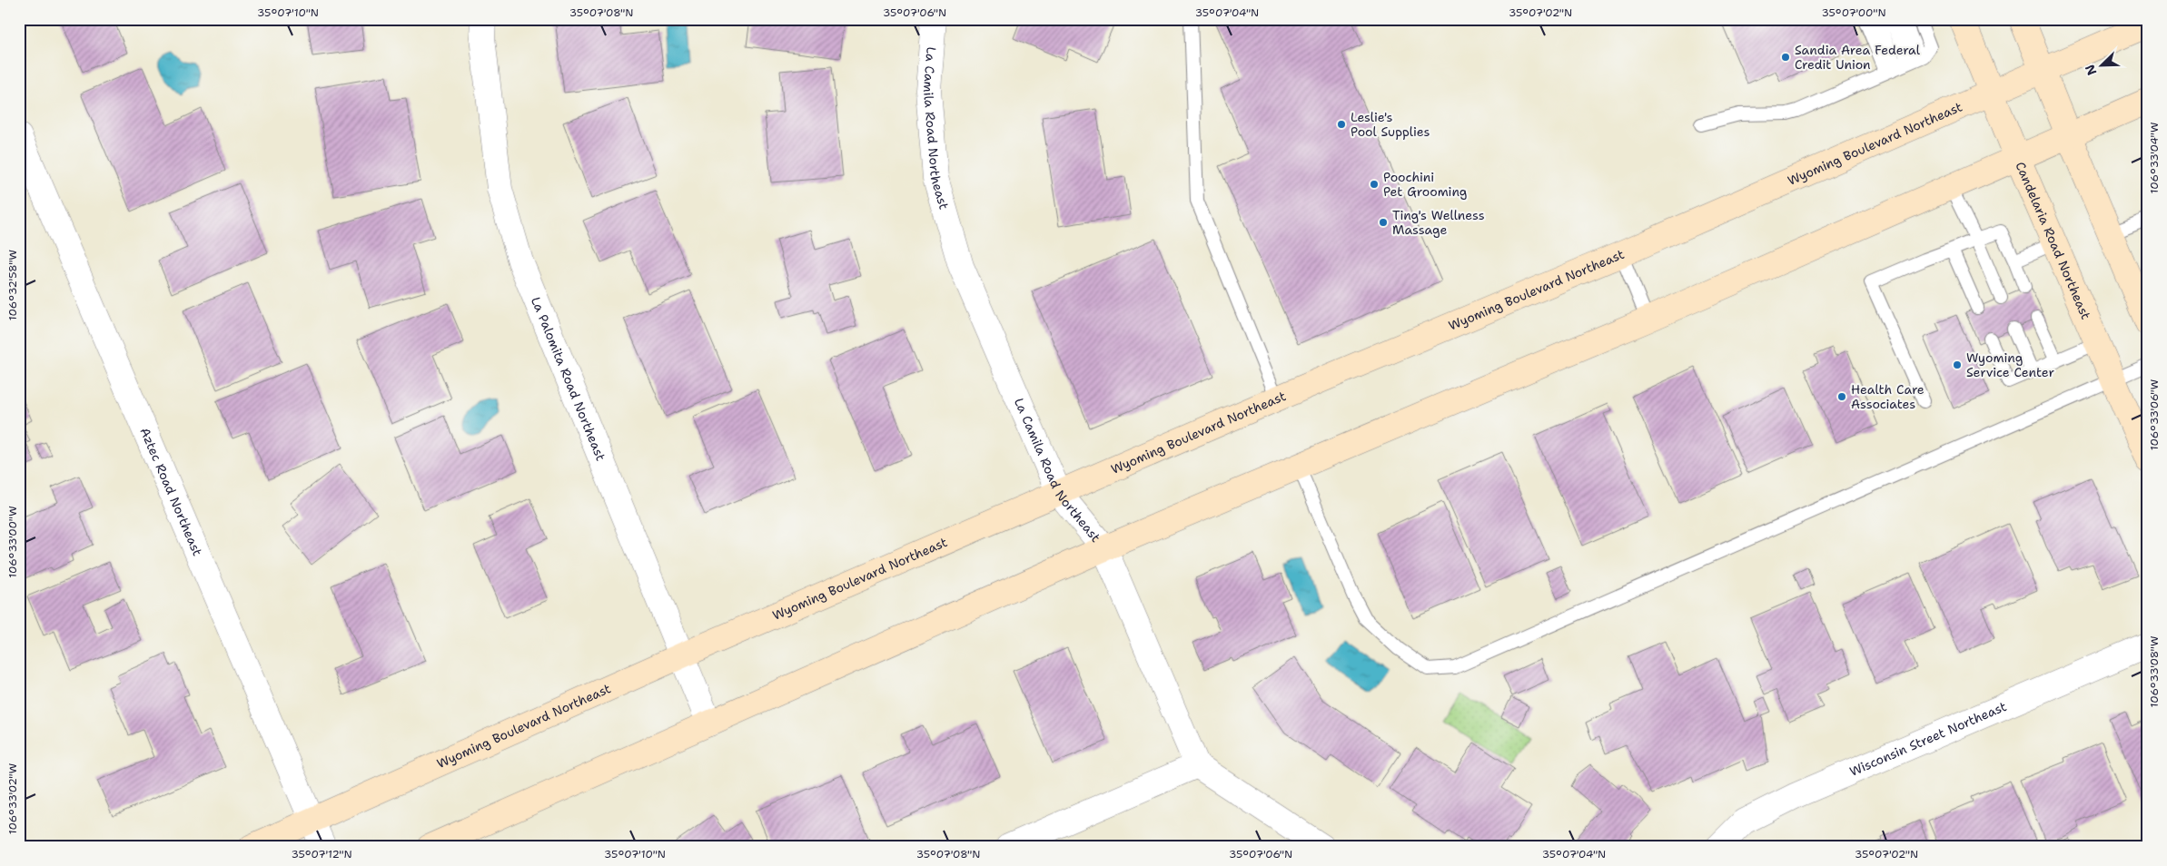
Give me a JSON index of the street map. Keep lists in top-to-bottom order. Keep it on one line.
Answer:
{"streets":{"main road":["Wyoming Boulevard Northeast","Candelaria Road Northeast"],"street":["La Camila Road Northeast","La Palomita Road Northeast","Aztec Road Northeast","Wisconsin Street Northeast"]},"crossings":[["La Camila Road Northeast","Wyoming Boulevard Northeast"],["Wyoming Boulevard Northeast","Candelaria Road Northeast"],["Wyoming Boulevard Northeast","La Palomita Road Northeast"],["Wyoming Boulevard Northeast","Aztec Road Northeast"]],"places":["Sandia Area Federal Credit Union","Leslie's Pool Supplies","Poochini Pet Grooming","Ting's Wellness Massage","Wyoming Service Center","Health Care Associates"],"north":"bottom left","coordinates":["35°07'10\"N","35°07'08\"N","35°07'06\"N","35°07'04\"N","35°07'02\"N","35°07'00\"N","106°33'04\"W","106°32'58\"W","106°33'06\"W","106°33'00\"W","106°33'08\"W","106°33'02\"W","35°07'12\"N"]}
